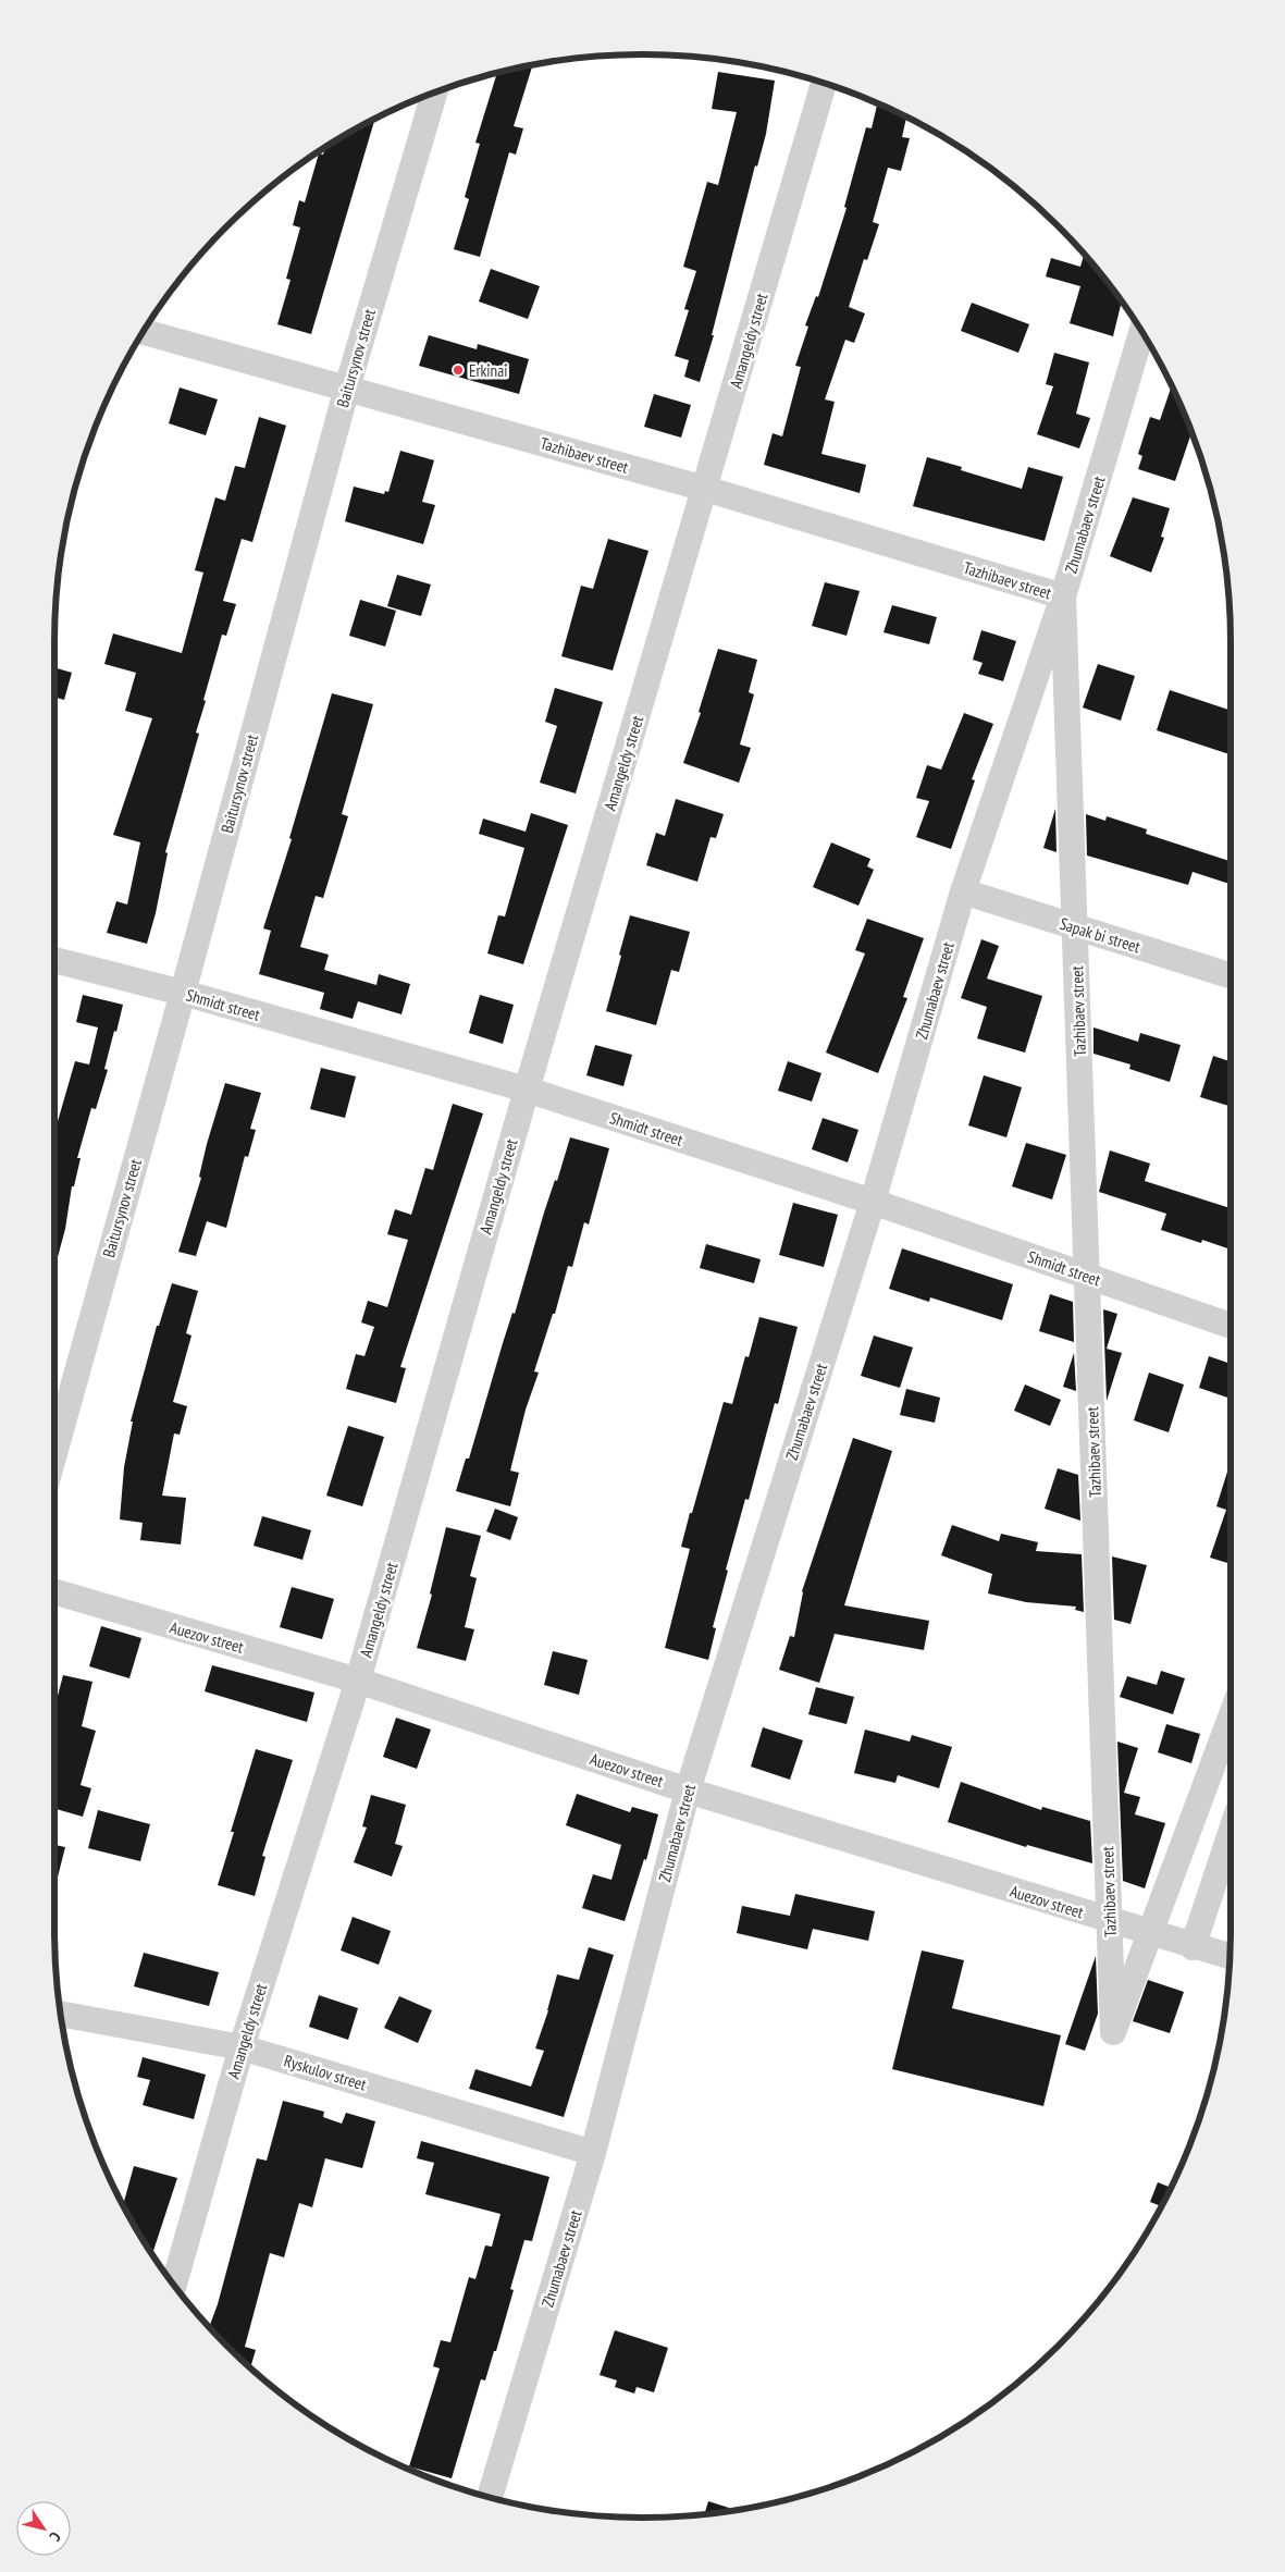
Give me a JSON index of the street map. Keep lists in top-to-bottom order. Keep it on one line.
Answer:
{"streets":{"street":["Amangeldy street","Baitursynov street","Tazhibaev street","Zhumabaev street","Sapak bi street","Shmidt street","Auezov street","Ryskulov street"]},"crossings":[["Amangeldy street","Tazhibaev street"],["Amangeldy street","Shmidt street"],["Amangeldy street","Auezov street"],["Amangeldy street","Ryskulov street"],["Baitursynov street","Tazhibaev street"],["Baitursynov street","Shmidt street"],["Tazhibaev street","Zhumabaev street"],["Zhumabaev street","Sapak bi street"],["Zhumabaev street","Shmidt street"],["Zhumabaev street","Auezov street"],["Zhumabaev street","Ryskulov street"]],"places":["Erkinai"],"north":"bottom right"}
